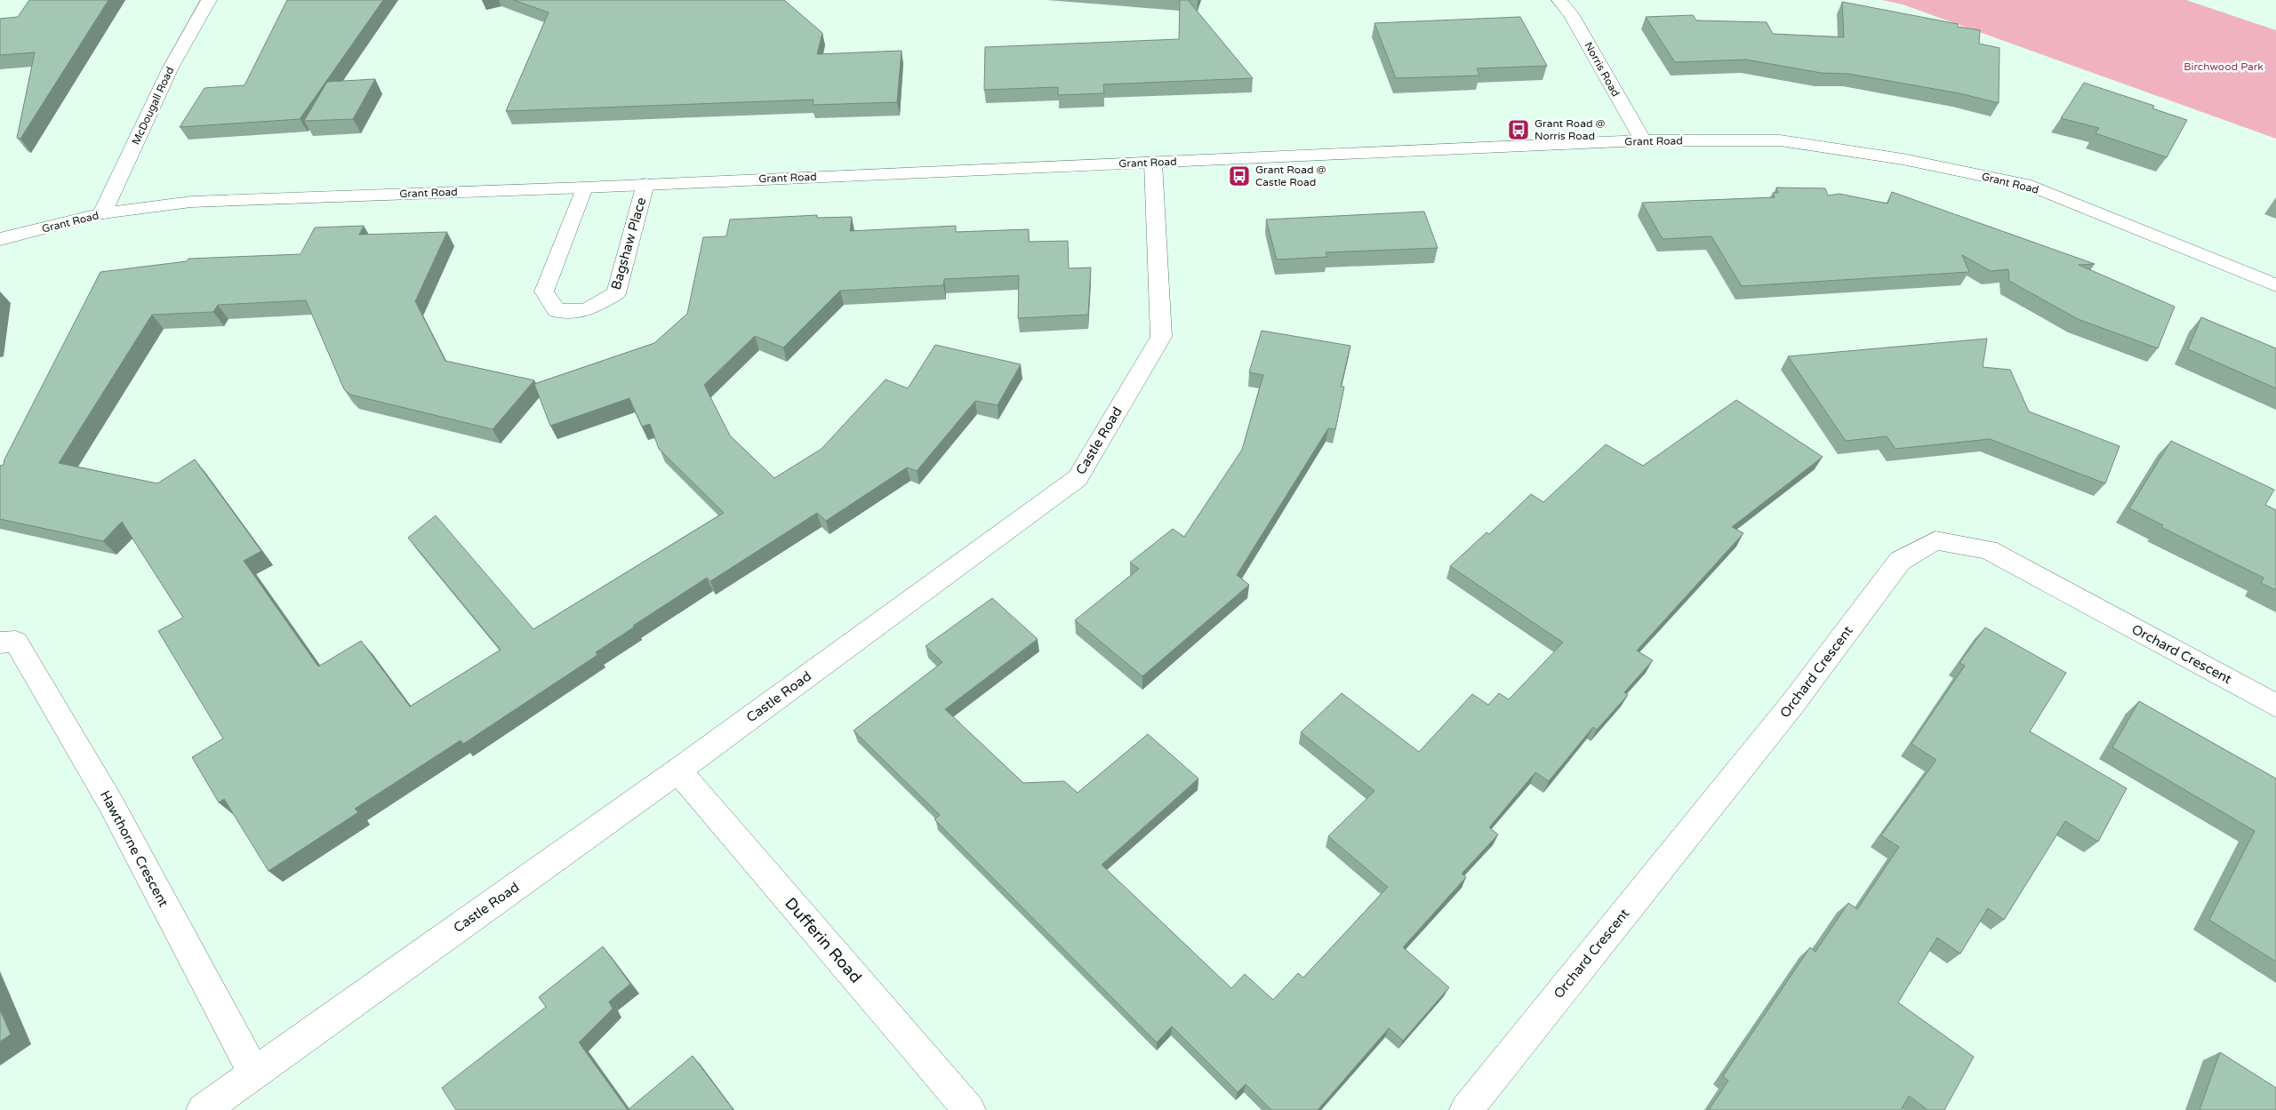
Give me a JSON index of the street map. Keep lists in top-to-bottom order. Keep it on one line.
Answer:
{"streets":{"street":["Norris Road","McDougall Road","Grant Road","Bagshaw Place","Castle Road","Orchard Crescent","Hawthorne Crescent","Dufferin Road"]},"crossings":[["Norris Road","Grant Road"],["McDougall Road","Grant Road"],["Grant Road","Bagshaw Place"],["Grant Road","Castle Road"],["Castle Road","Hawthorne Crescent"],["Castle Road","Dufferin Road"]],"parks":["Birchwood Park"],"places":{"bus stop":["Grant Road @ Norris Road","Grant Road @ Castle Road"]}}
